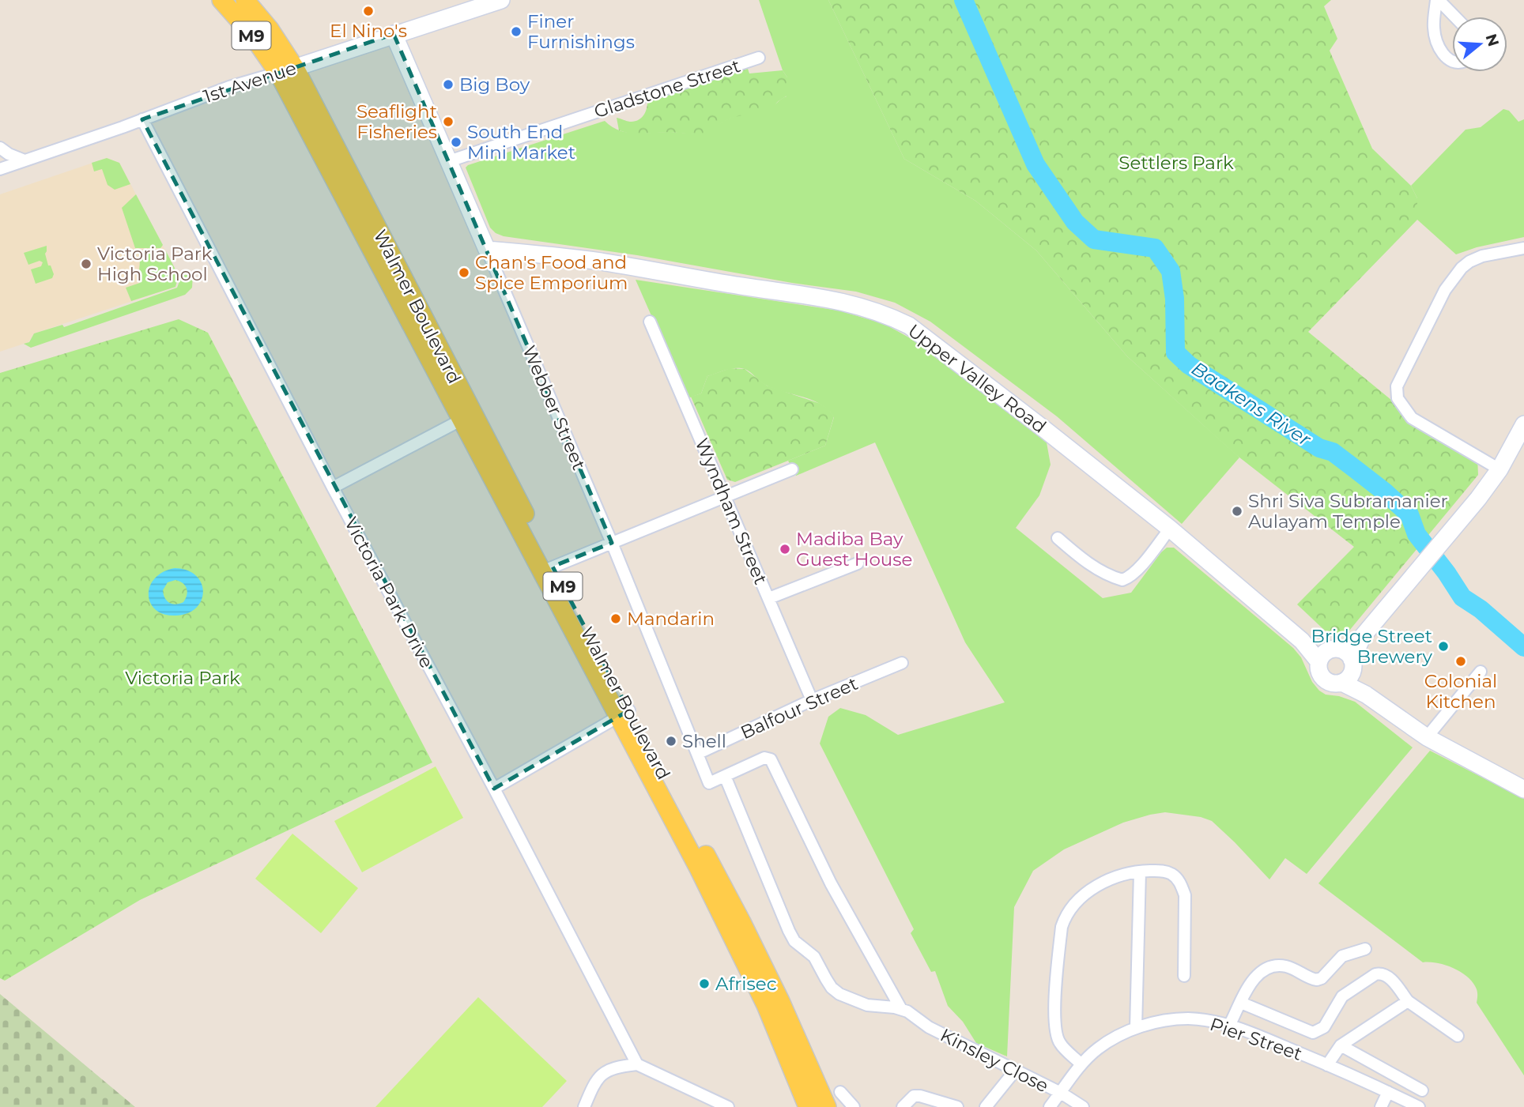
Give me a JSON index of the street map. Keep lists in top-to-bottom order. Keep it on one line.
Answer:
{"streets":{"main road":["M9","Walmer Boulevard"],"street":["1st Avenue","Gladstone Street","Upper Valley Road","Webber Street","Wyndham Street","Victoria Park Drive","Balfour Street","Pier Street","Kinsley Close"]},"crossings":[["M9","1st Avenue"],["M9","Walmer Boulevard"],["1st Avenue","Walmer Boulevard"],["1st Avenue","Webber Street"],["1st Avenue","Victoria Park Drive"],["Gladstone Street","Webber Street"],["Upper Valley Road","Webber Street"],["Webber Street","Balfour Street"],["Wyndham Street","Balfour Street"],["Pier Street","Kinsley Close"]],"water":["Baakens River"],"parks":["Settlers Park","Victoria Park"],"places":["El Nino's","Finer Furnishings","Big Boy","Seaflight Fisheries","South End Mini Market","Victoria Park High School","Chan's Food and Spice Emporium","Shri Siva Subramanier Aulayam Temple","Madiba Bay Guest House","Mandarin","Bridge Street Brewery","Colonial Kitchen","Shell","Afrisec"],"north":"right"}
